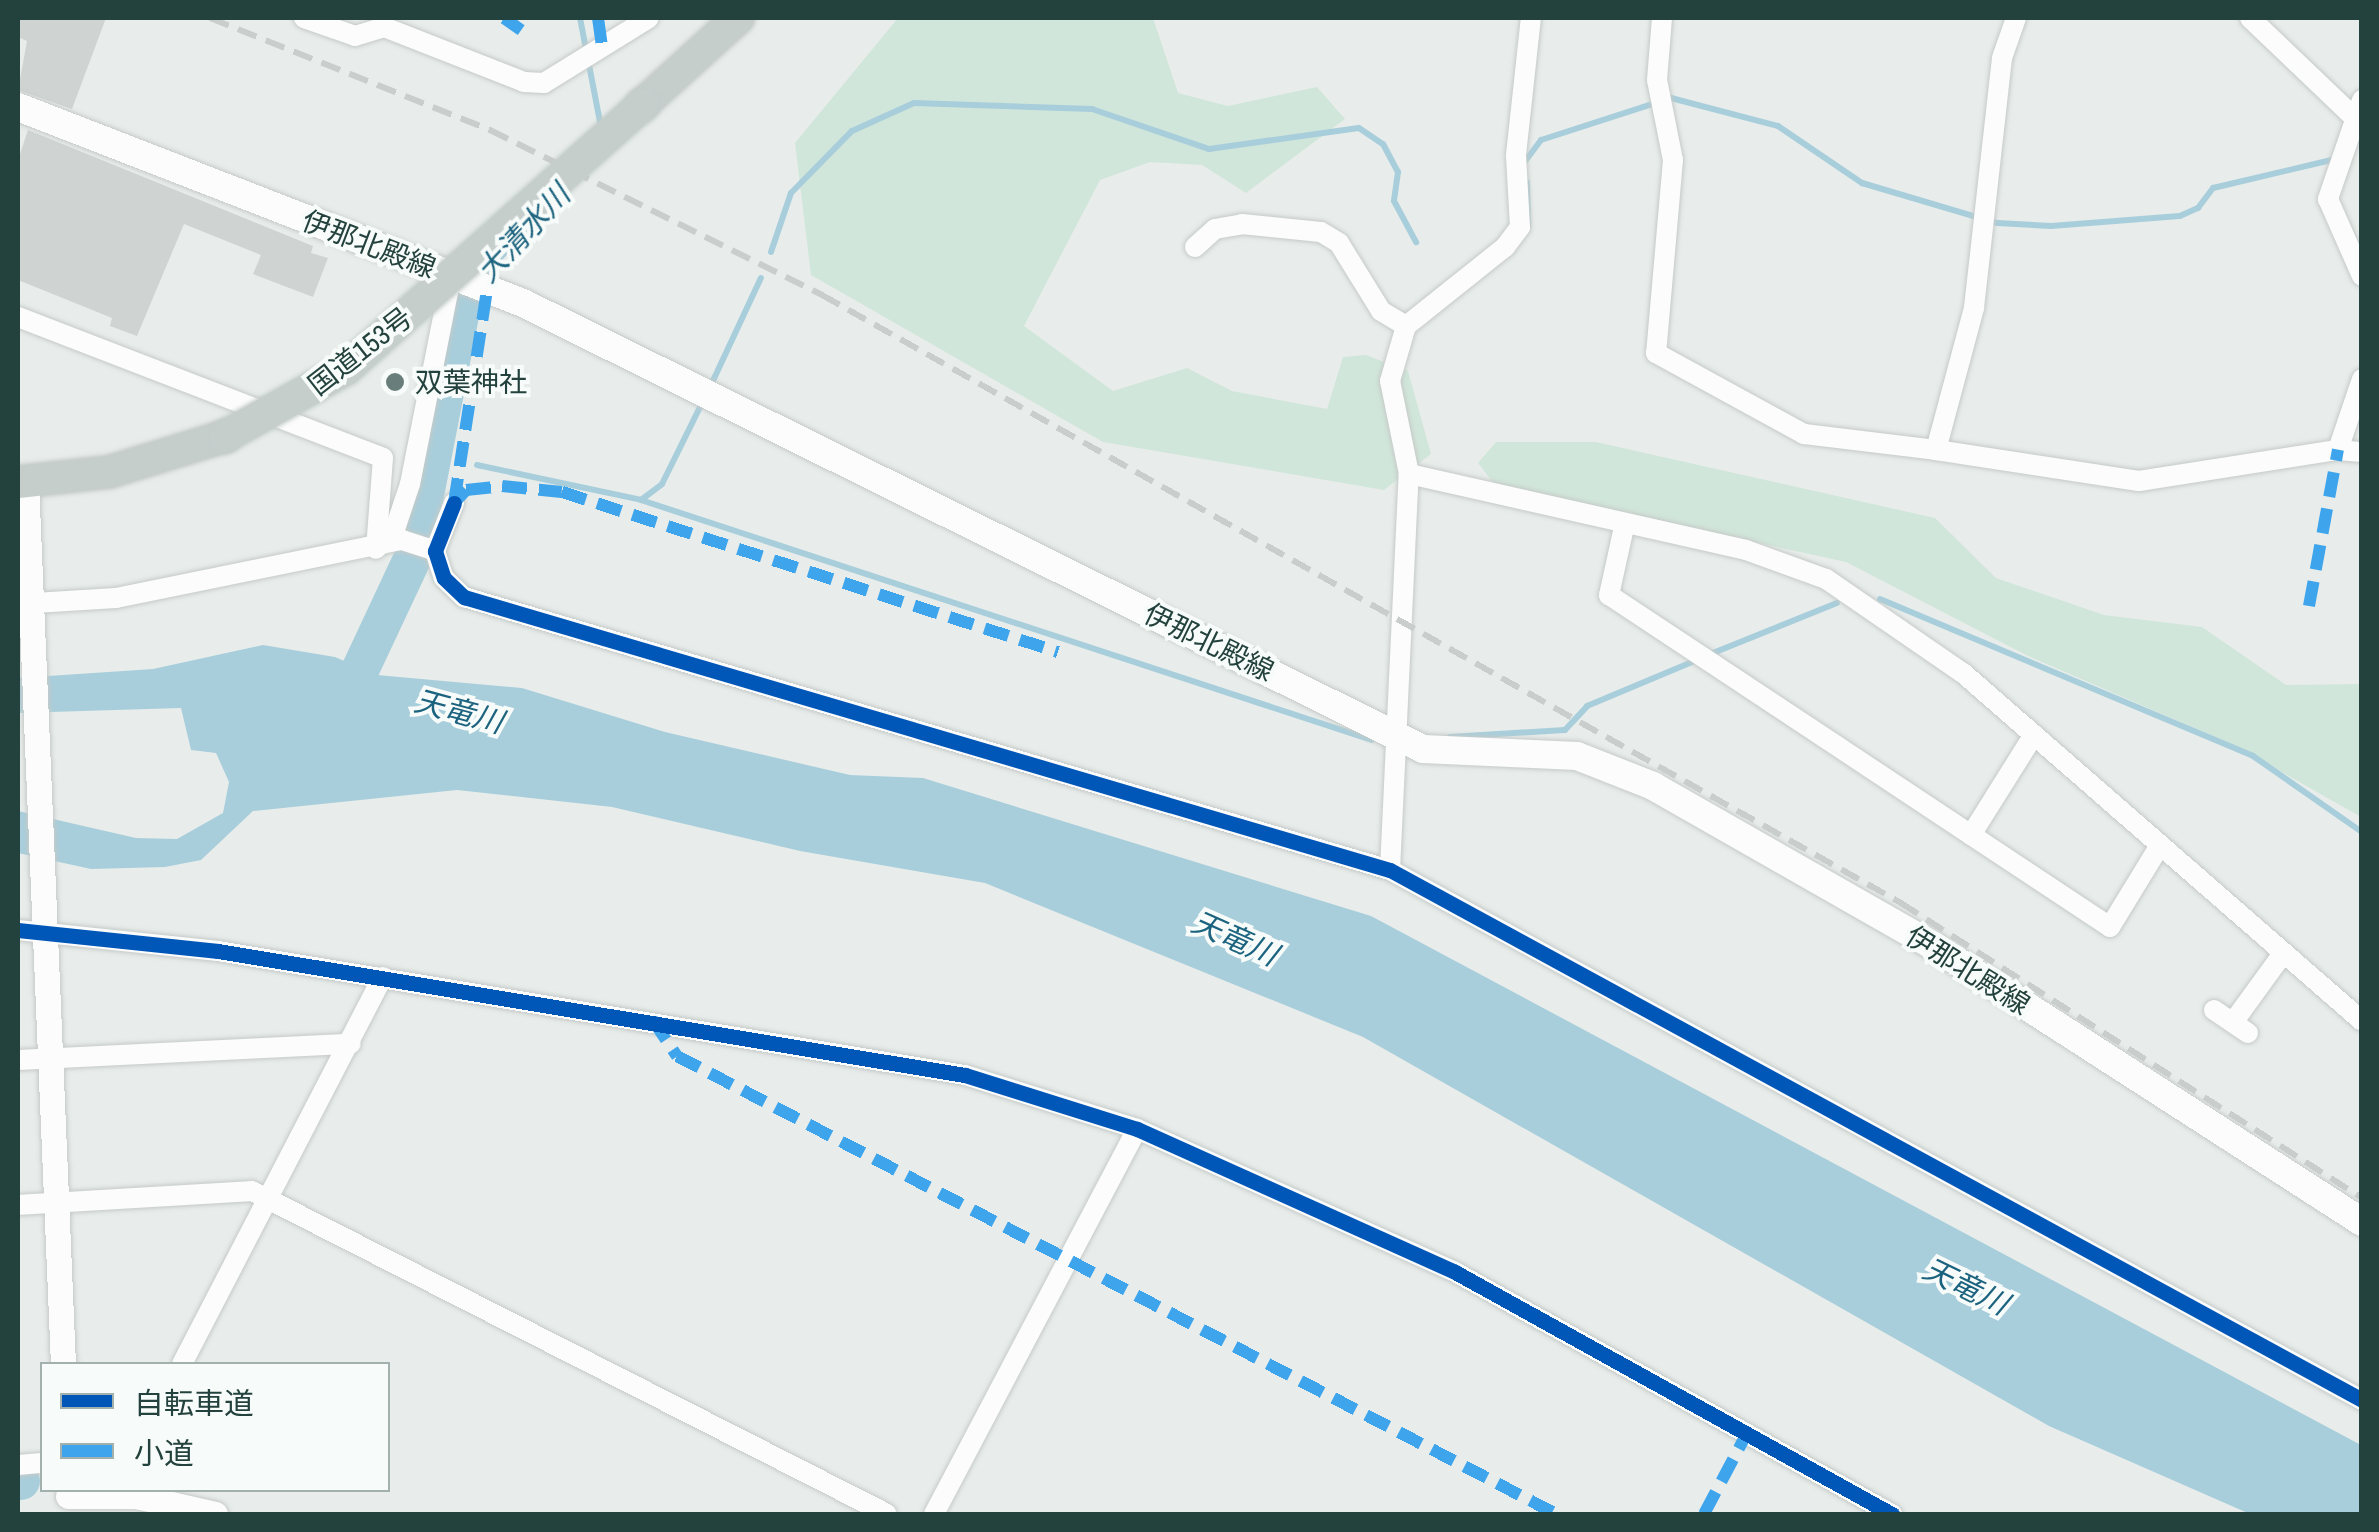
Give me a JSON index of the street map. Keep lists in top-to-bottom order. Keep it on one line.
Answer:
{"streets":{"highway":["国道153号"],"main road":["伊那北殿線"]},"water":["大清水川","天竜川"],"places":["双葉神社"],"legend":["自転車道","小道"]}
